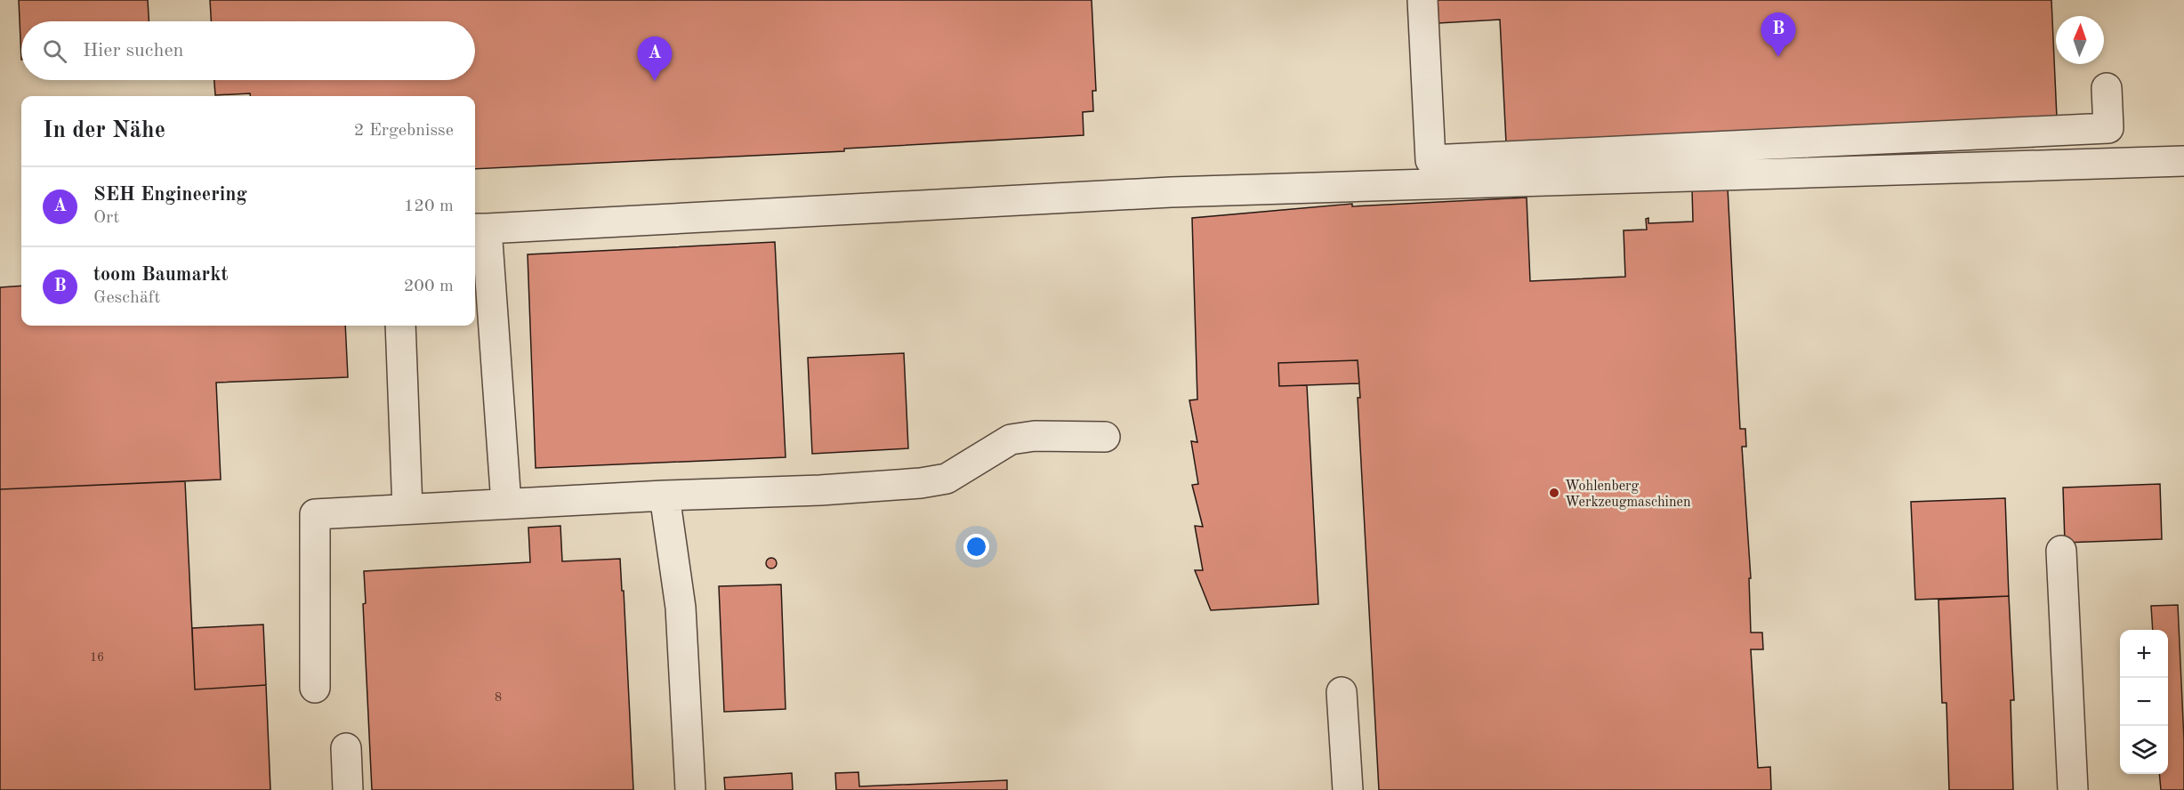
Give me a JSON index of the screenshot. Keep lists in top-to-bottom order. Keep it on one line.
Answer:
{"places":["Wohlenberg Werkzeugmaschinen"],"house_numbers":["16","8"],"north":"top","page":{"pins":["B","A"],"search":"Hier suchen","heading":["In der Nähe","2 Ergebnisse"],"list":[{"mark":"A","name":"SEH Engineering","note":"Ort","value":"120 m"},{"mark":"B","name":"toom Baumarkt","note":"Geschäft","value":"200 m"}],"map_buttons":["+","−"]}}
